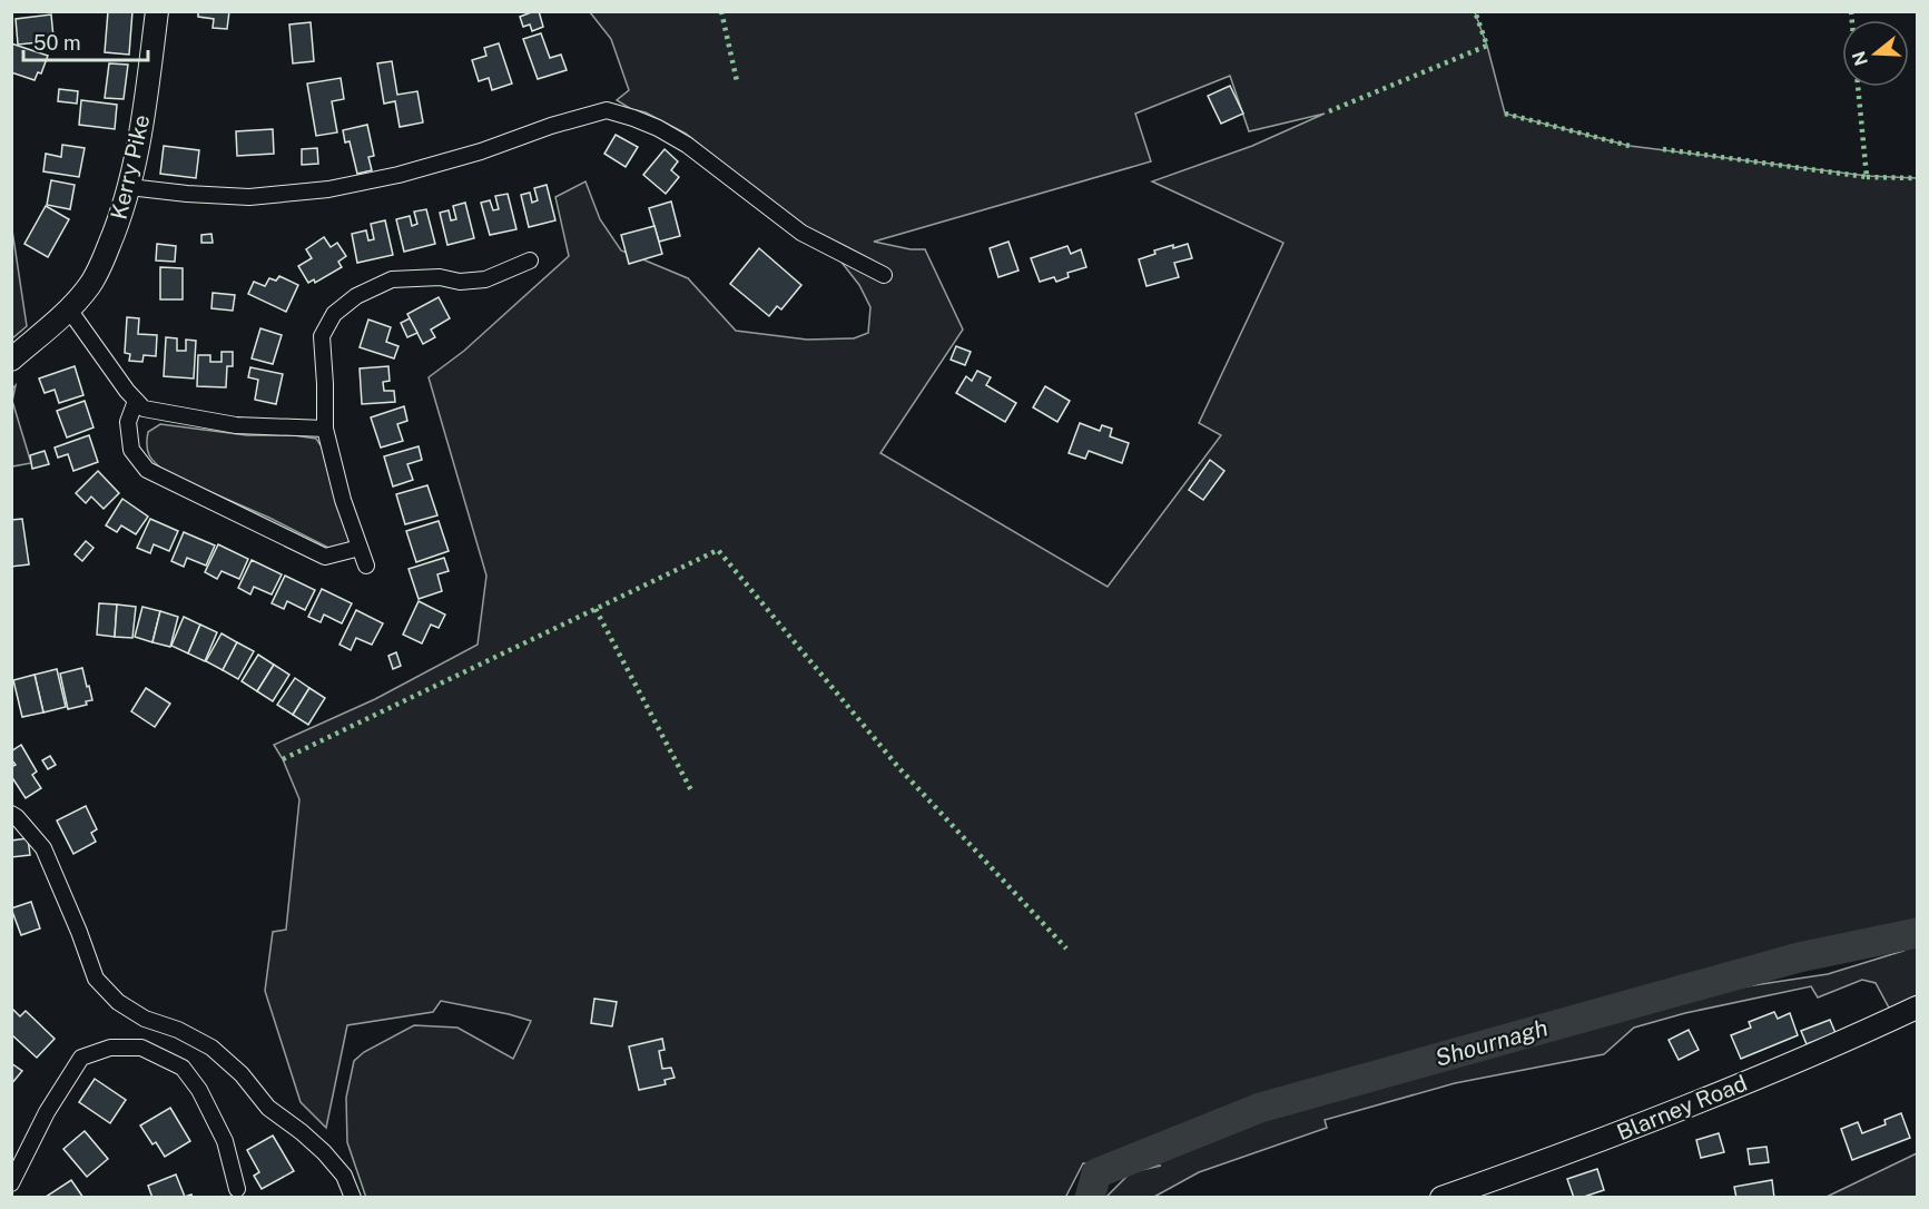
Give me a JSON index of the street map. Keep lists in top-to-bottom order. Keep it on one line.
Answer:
{"streets":{"main road":["Kerry Pike","Blarney Road"]},"water":["Shournagh"],"scale_bar":"50 m","north":"left"}
